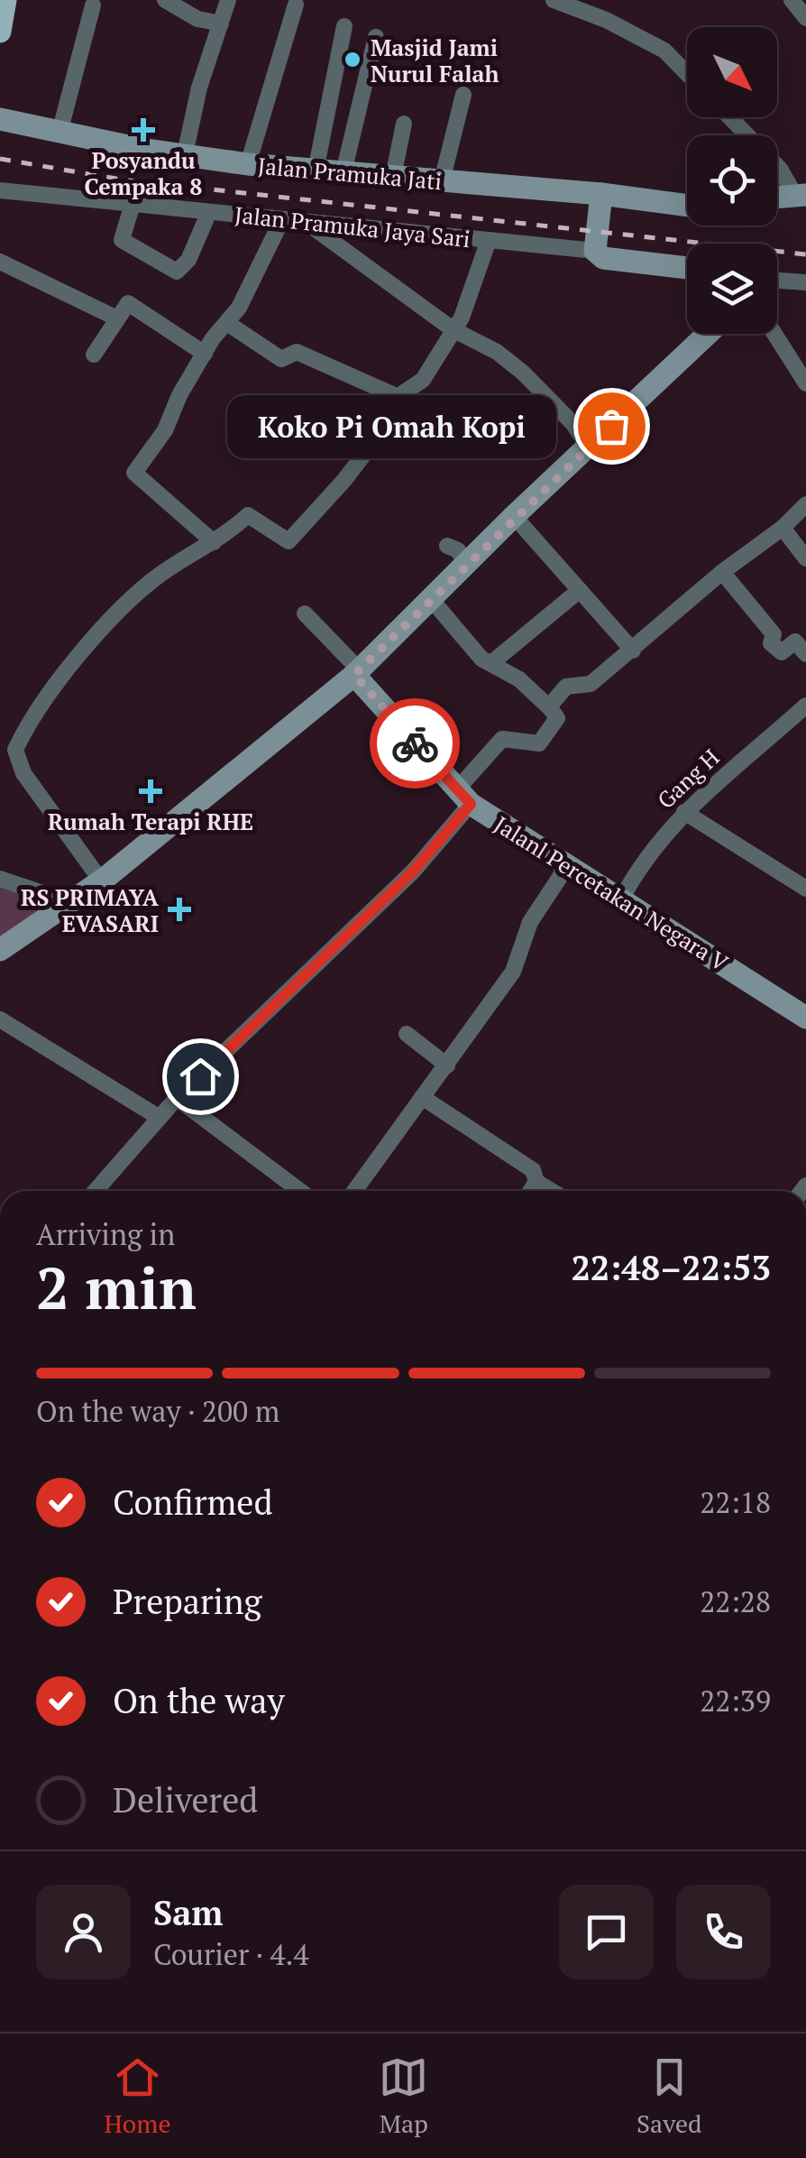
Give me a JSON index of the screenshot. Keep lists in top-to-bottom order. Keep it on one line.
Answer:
{"streets":{"street":["Jalan Pramuka Jati","Jalan Pramuka Jaya Sari","Gang H","Jalanl Percetakan Negara V"]},"crossings":[["Gang H","Jalanl Percetakan Negara V"]],"places":{"other":["Masjid Jami Nurul Falah","Koko Pi Omah Kopi"],"health":["Posyandu Cempaka 8","Rumah Terapi RHE","RS PRIMAYA EVASARI"]},"north":"bottom right","page":{"bubble":"Koko Pi Omah Kopi","heading":["2 min","Arriving in","22:48–22:53"],"panel":["Sam","Courier · 4.4"],"bar":"On the way · 200 m","list":[["Confirmed","22:18"],["Preparing","22:28"],["On the way","22:39"],"Delivered"],"tabs":["Home","Map","Saved"]}}
